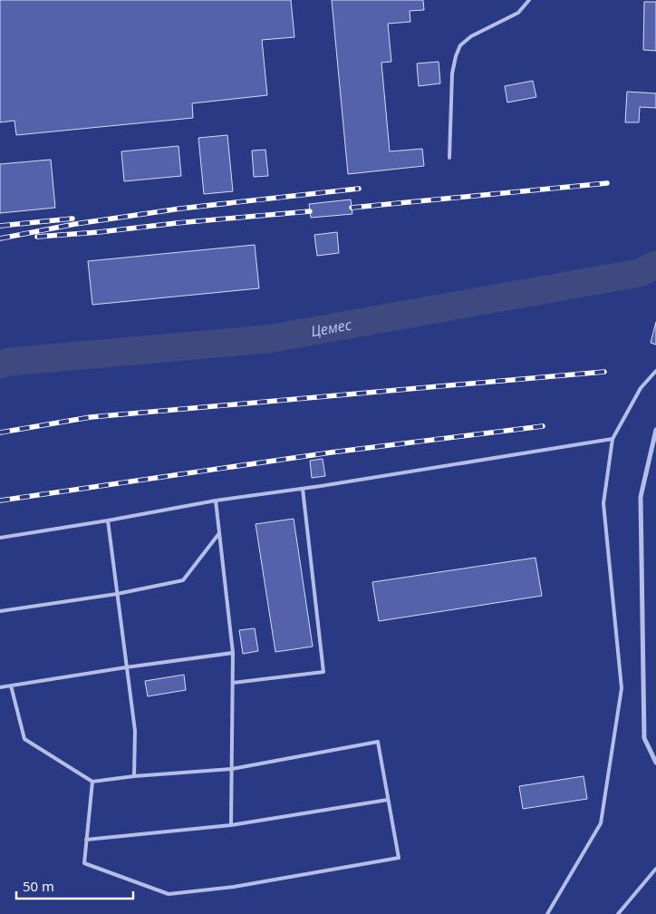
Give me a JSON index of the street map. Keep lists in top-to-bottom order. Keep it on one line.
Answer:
{"water":["Цемес"],"scale_bar":"50 m"}
